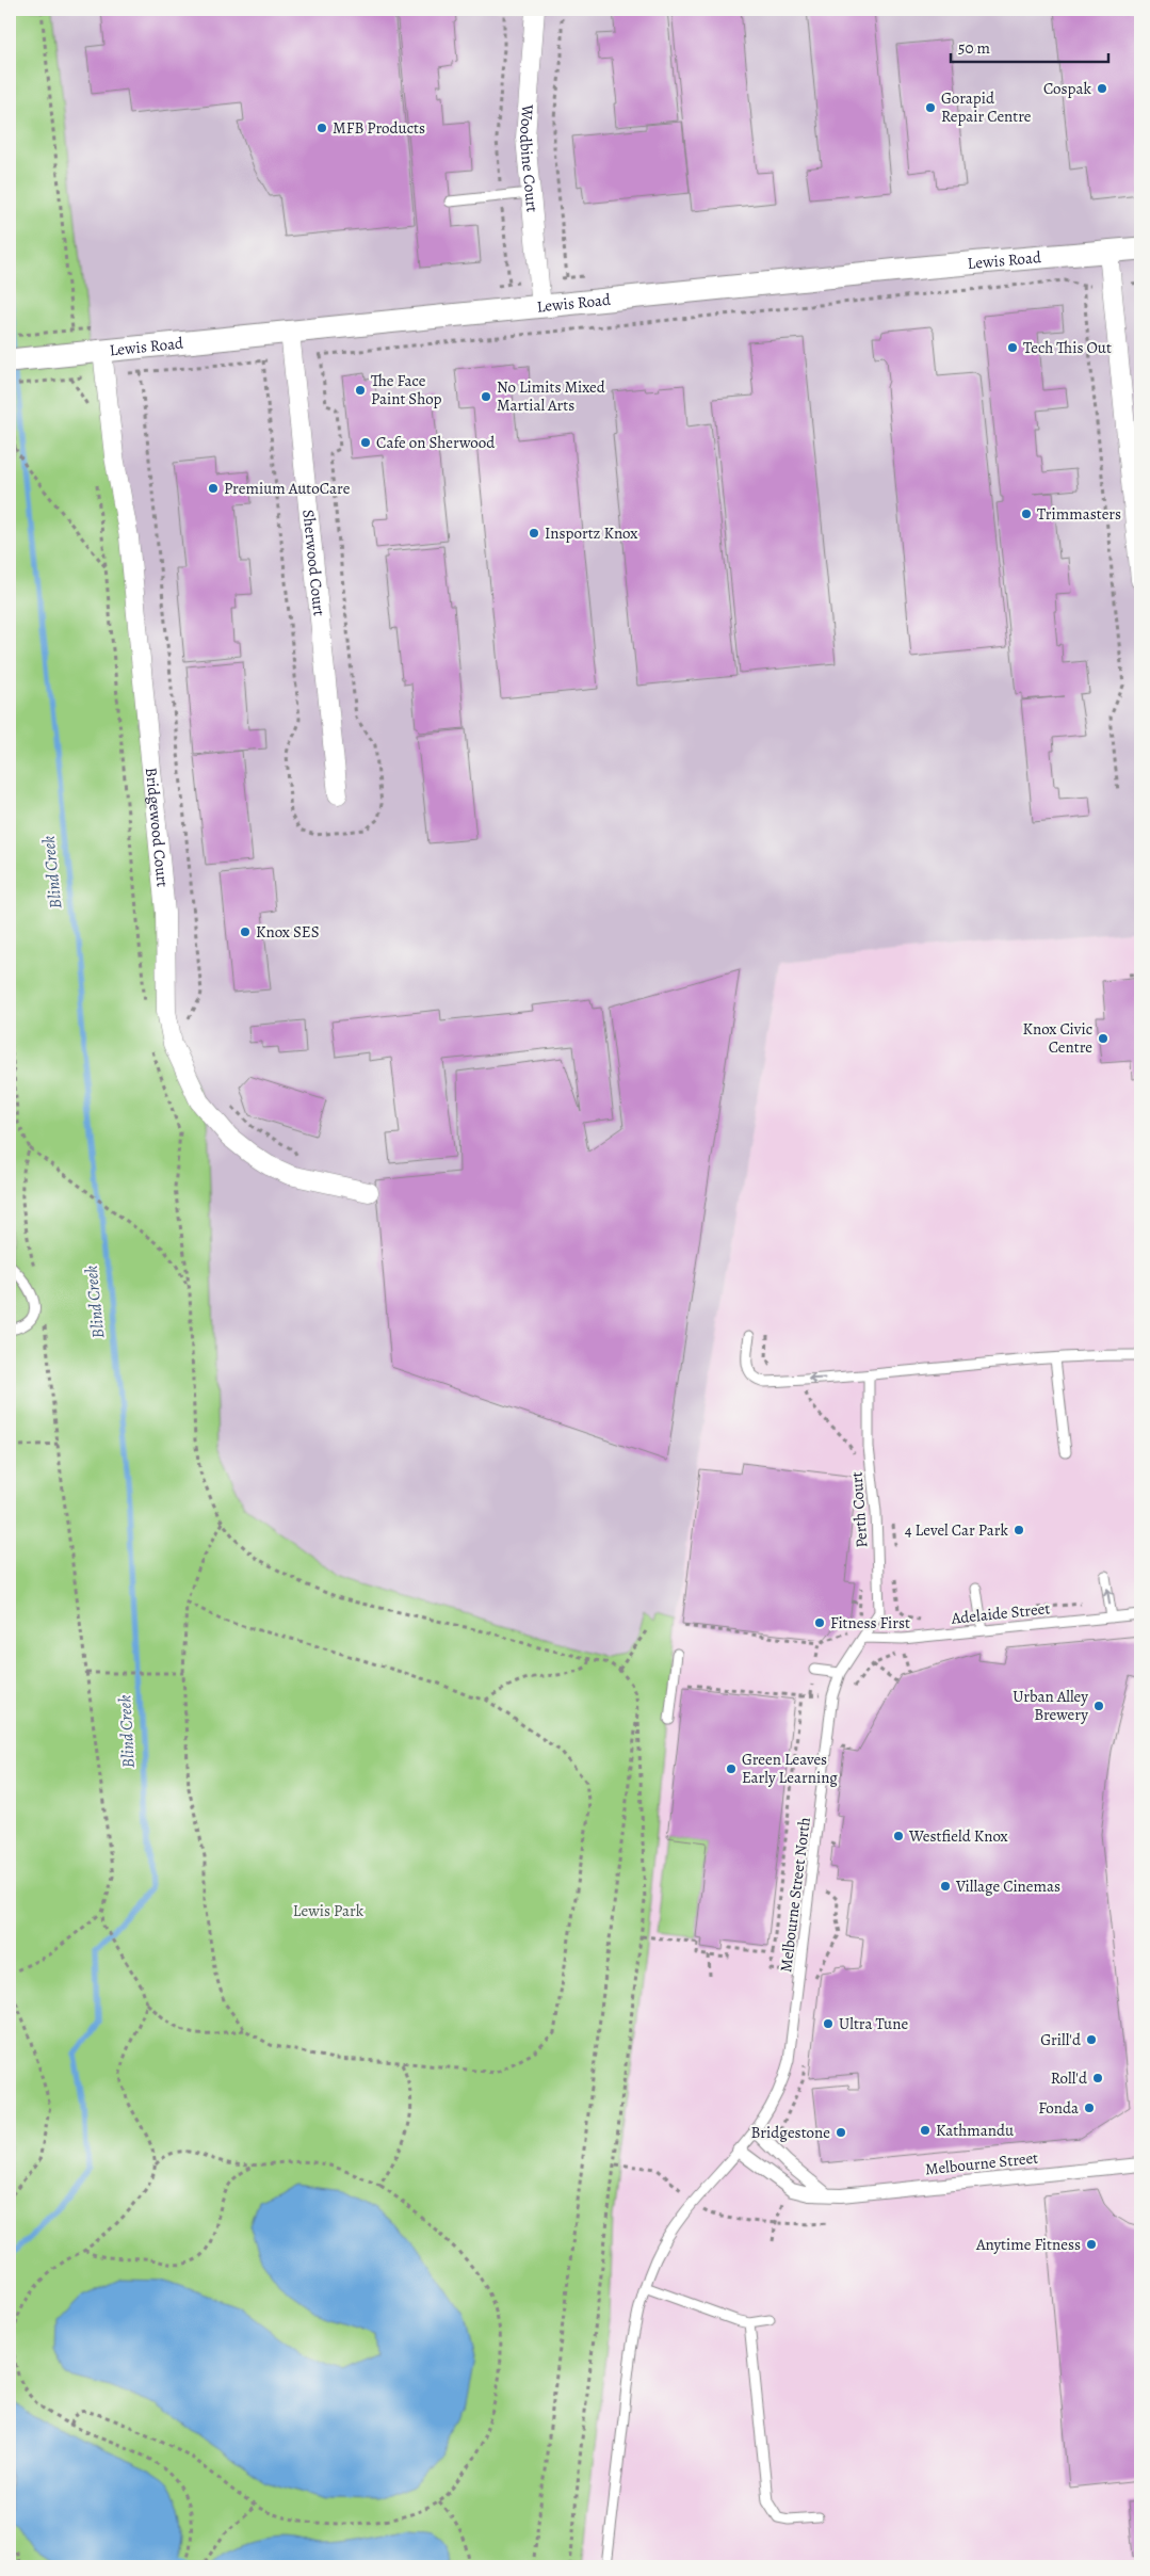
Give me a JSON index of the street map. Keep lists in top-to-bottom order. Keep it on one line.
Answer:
{"streets":{"street":["Woodbine Court","Lewis Road","Sherwood Court","Bridgewood Court","Melbourne Street"],"lane":["Perth Court","Adelaide Street","Melbourne Street North"]},"crossings":[["Woodbine Court","Lewis Road"],["Lewis Road","Sherwood Court"],["Lewis Road","Bridgewood Court"],["Adelaide Street","Melbourne Street North"],["Melbourne Street North","Melbourne Street"]],"water":["Blind Creek"],"parks":["Lewis Park"],"places":["Cospak","Gorapid Repair Centre","MFB Products","Tech This Out","The Face Paint Shop","No Limits Mixed Martial Arts","Cafe on Sherwood","Premium AutoCare","Trimmasters","Insportz Knox","Knox SES","Knox Civic Centre","4 Level Car Park","Fitness First","Urban Alley Brewery","Green Leaves Early Learning","Westfield Knox","Village Cinemas","Ultra Tune","Grill'd","Roll'd","Fonda","Kathmandu","Bridgestone","Anytime Fitness"],"scale_bar":"50 m"}
